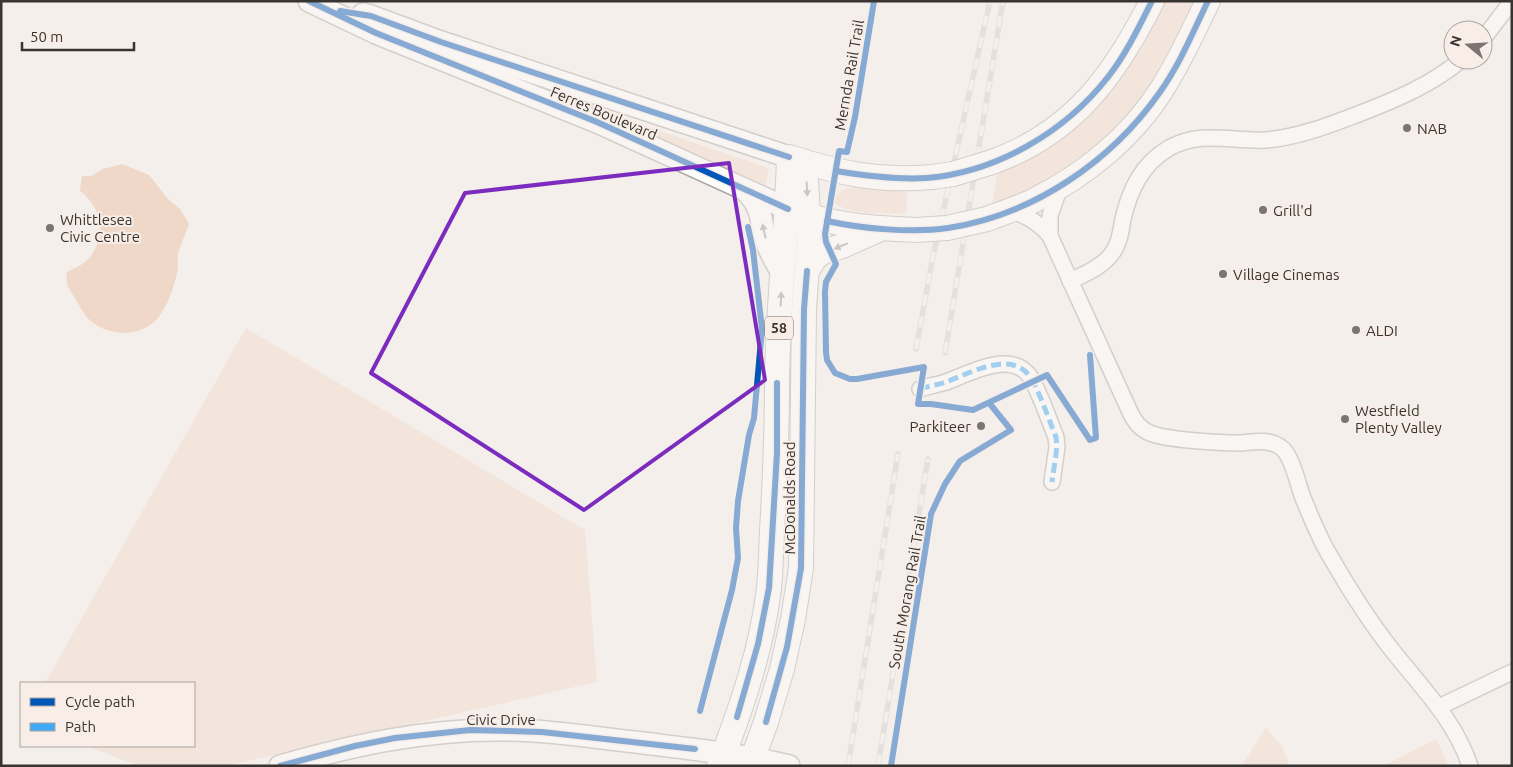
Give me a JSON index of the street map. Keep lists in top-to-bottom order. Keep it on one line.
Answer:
{"streets":{"main road":["58","McDonalds Road"],"street":["Ferres Boulevard","Civic Drive"],"cycle path":["Mernda Rail Trail","South Morang Rail Trail"]},"crossings":[["Ferres Boulevard","McDonalds Road"],["McDonalds Road","Civic Drive"]],"places":["NAB","Grill'd","Whittlesea Civic Centre","Village Cinemas","ALDI","Westfield Plenty Valley","Parkiteer"],"legend":["Cycle path","Path"],"scale_bar":"50 m","north":"left"}
